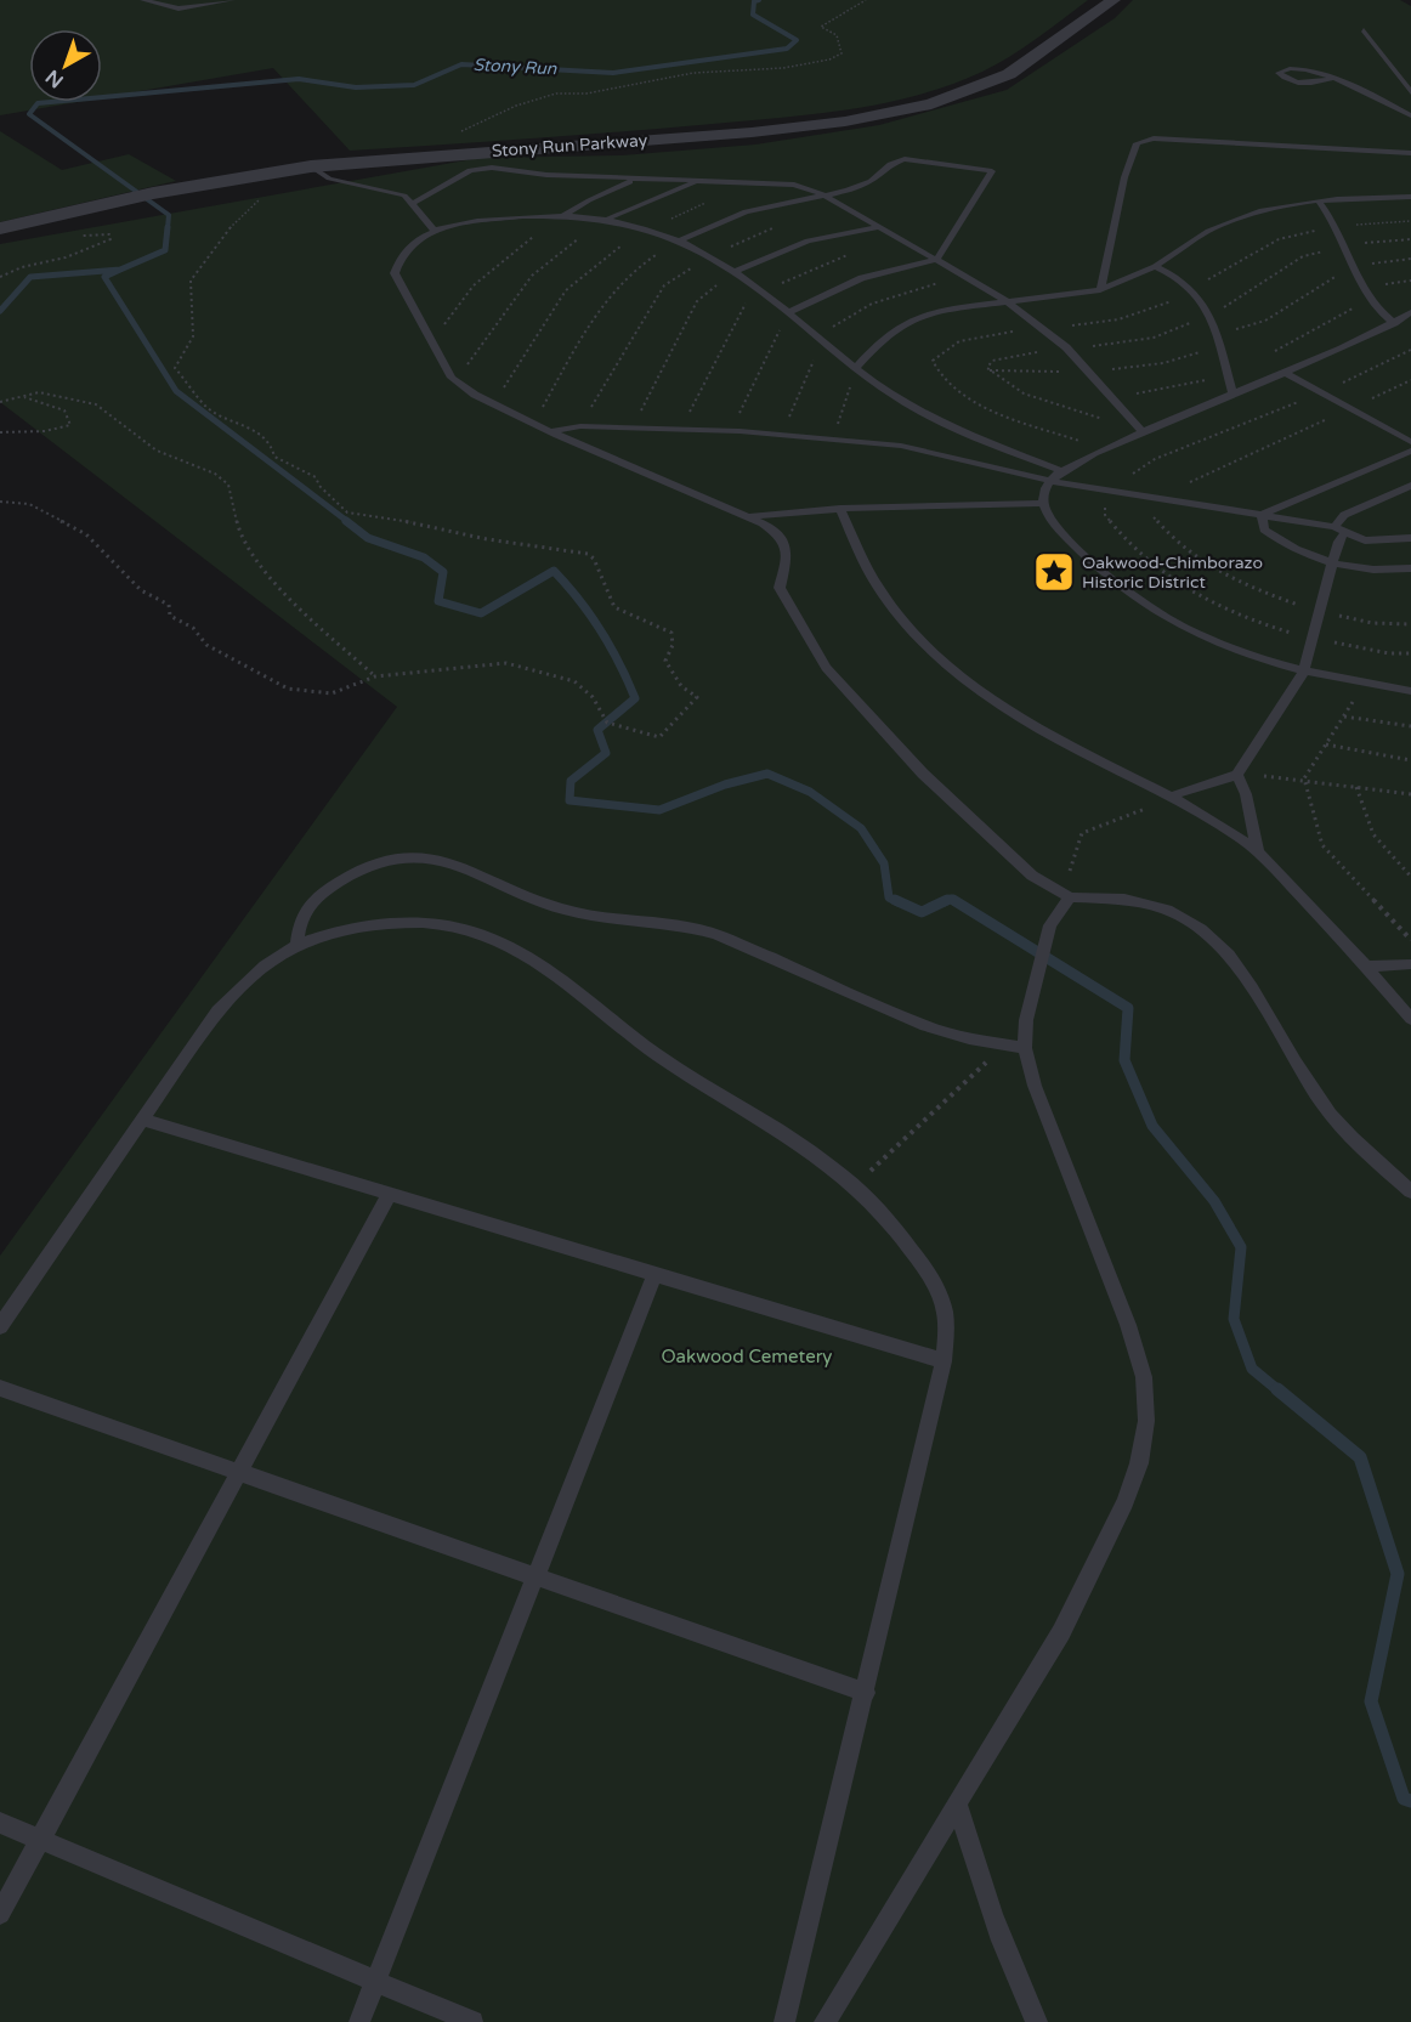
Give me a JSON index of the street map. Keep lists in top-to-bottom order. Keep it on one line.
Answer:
{"streets":{"street":["Stony Run Parkway"]},"water":["Stony Run"],"parks":["Oakwood Cemetery"],"places":{"place":["Oakwood-Chimborazo Historic District"]},"north":"bottom left"}
